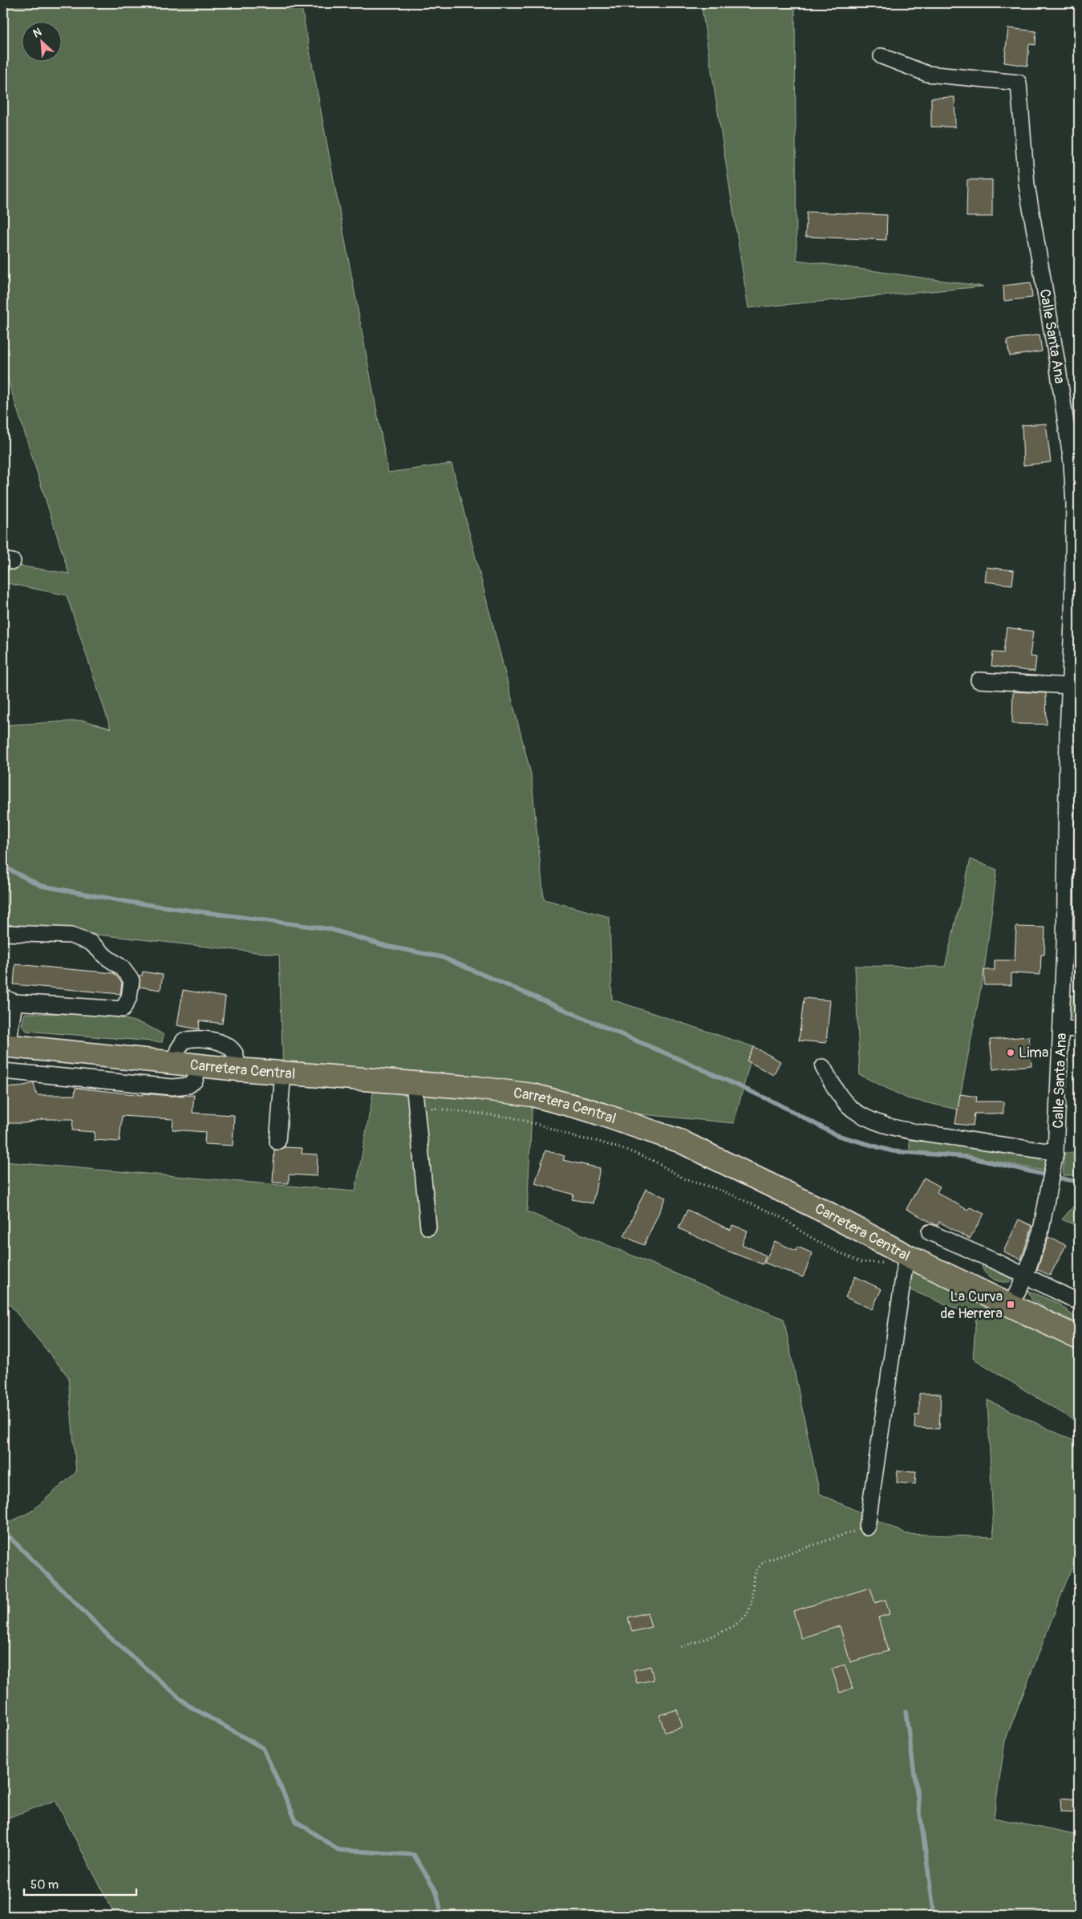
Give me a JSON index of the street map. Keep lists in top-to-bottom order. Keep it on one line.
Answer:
{"streets":{"highway":["Carretera Central"],"street":["Calle Santa Ana"]},"crossings":[["Calle Santa Ana","Carretera Central"]],"places":{"other":["Lima"],"transit":["La Curva de Herrera"]},"scale_bar":"50 m","north":"top left"}
